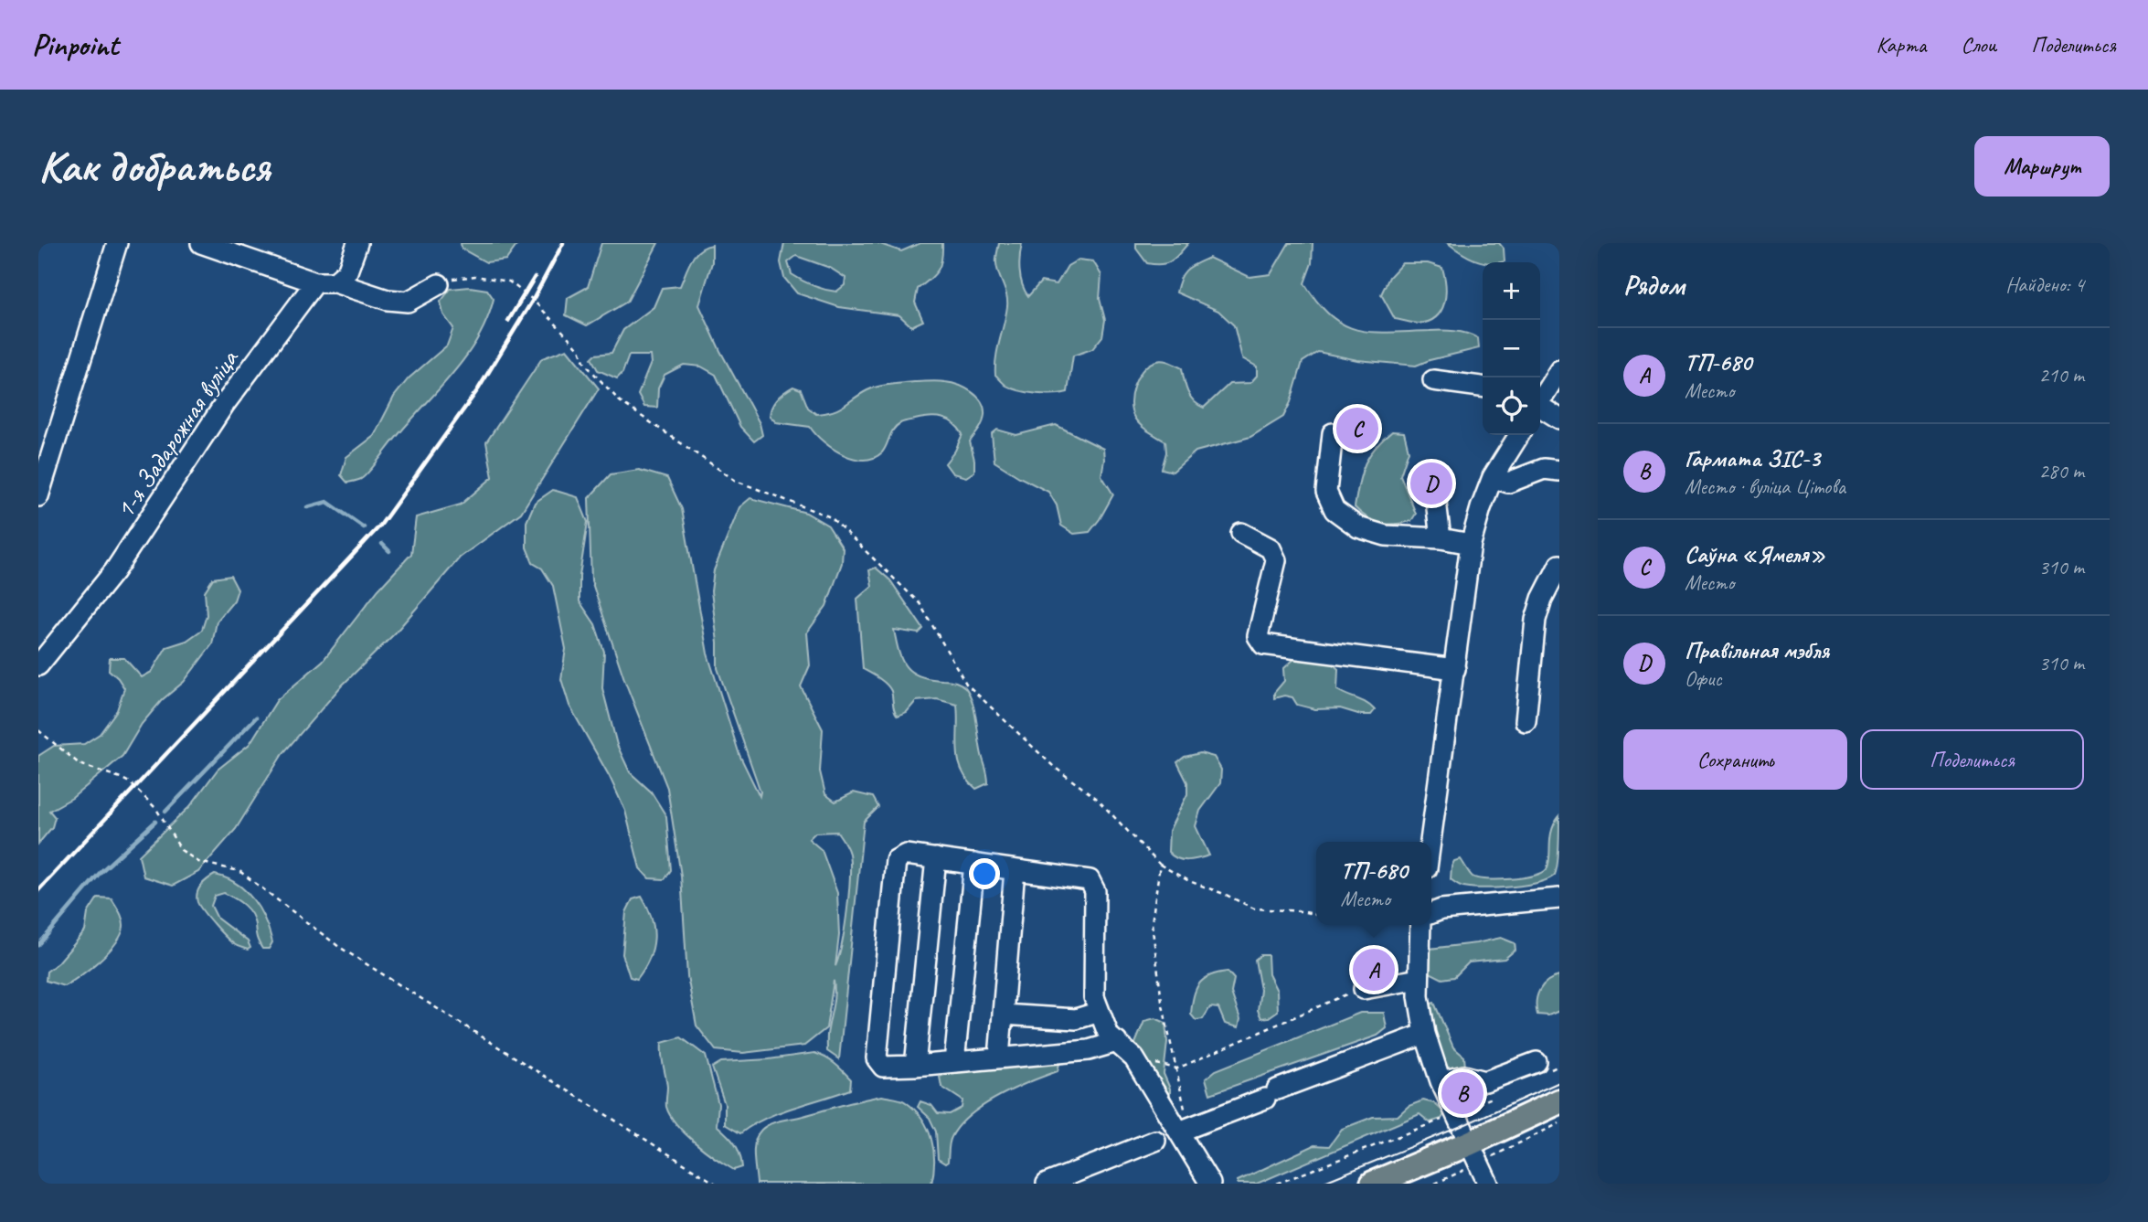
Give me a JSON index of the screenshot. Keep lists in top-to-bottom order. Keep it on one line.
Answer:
{"streets":{"street":["1-я Задарожная вуліца"]},"page":{"header":"Pinpoint","nav":["Карта","Слои","Поделиться"],"buttons":["Маршрут",["Сохранить","Поделиться"]],"title":"Как добраться","heading":["Рядом","Найдено: 4"],"map_buttons":["+","−"],"list":[{"mark":"A","name":"ТП-680","note":"Место","value":"210 m"},{"mark":"B","name":"Гармата ЗІС-3","note":"Место · вуліца Цітова","value":"280 m"},{"mark":"C","name":"Саўна «Ямеля»","note":"Место","value":"310 m"},{"mark":"D","name":"Правільная мэбля","note":"Офис","value":"310 m"}],"pins":["C","D","A","B"],"popup":["ТП-680","Место"]}}
